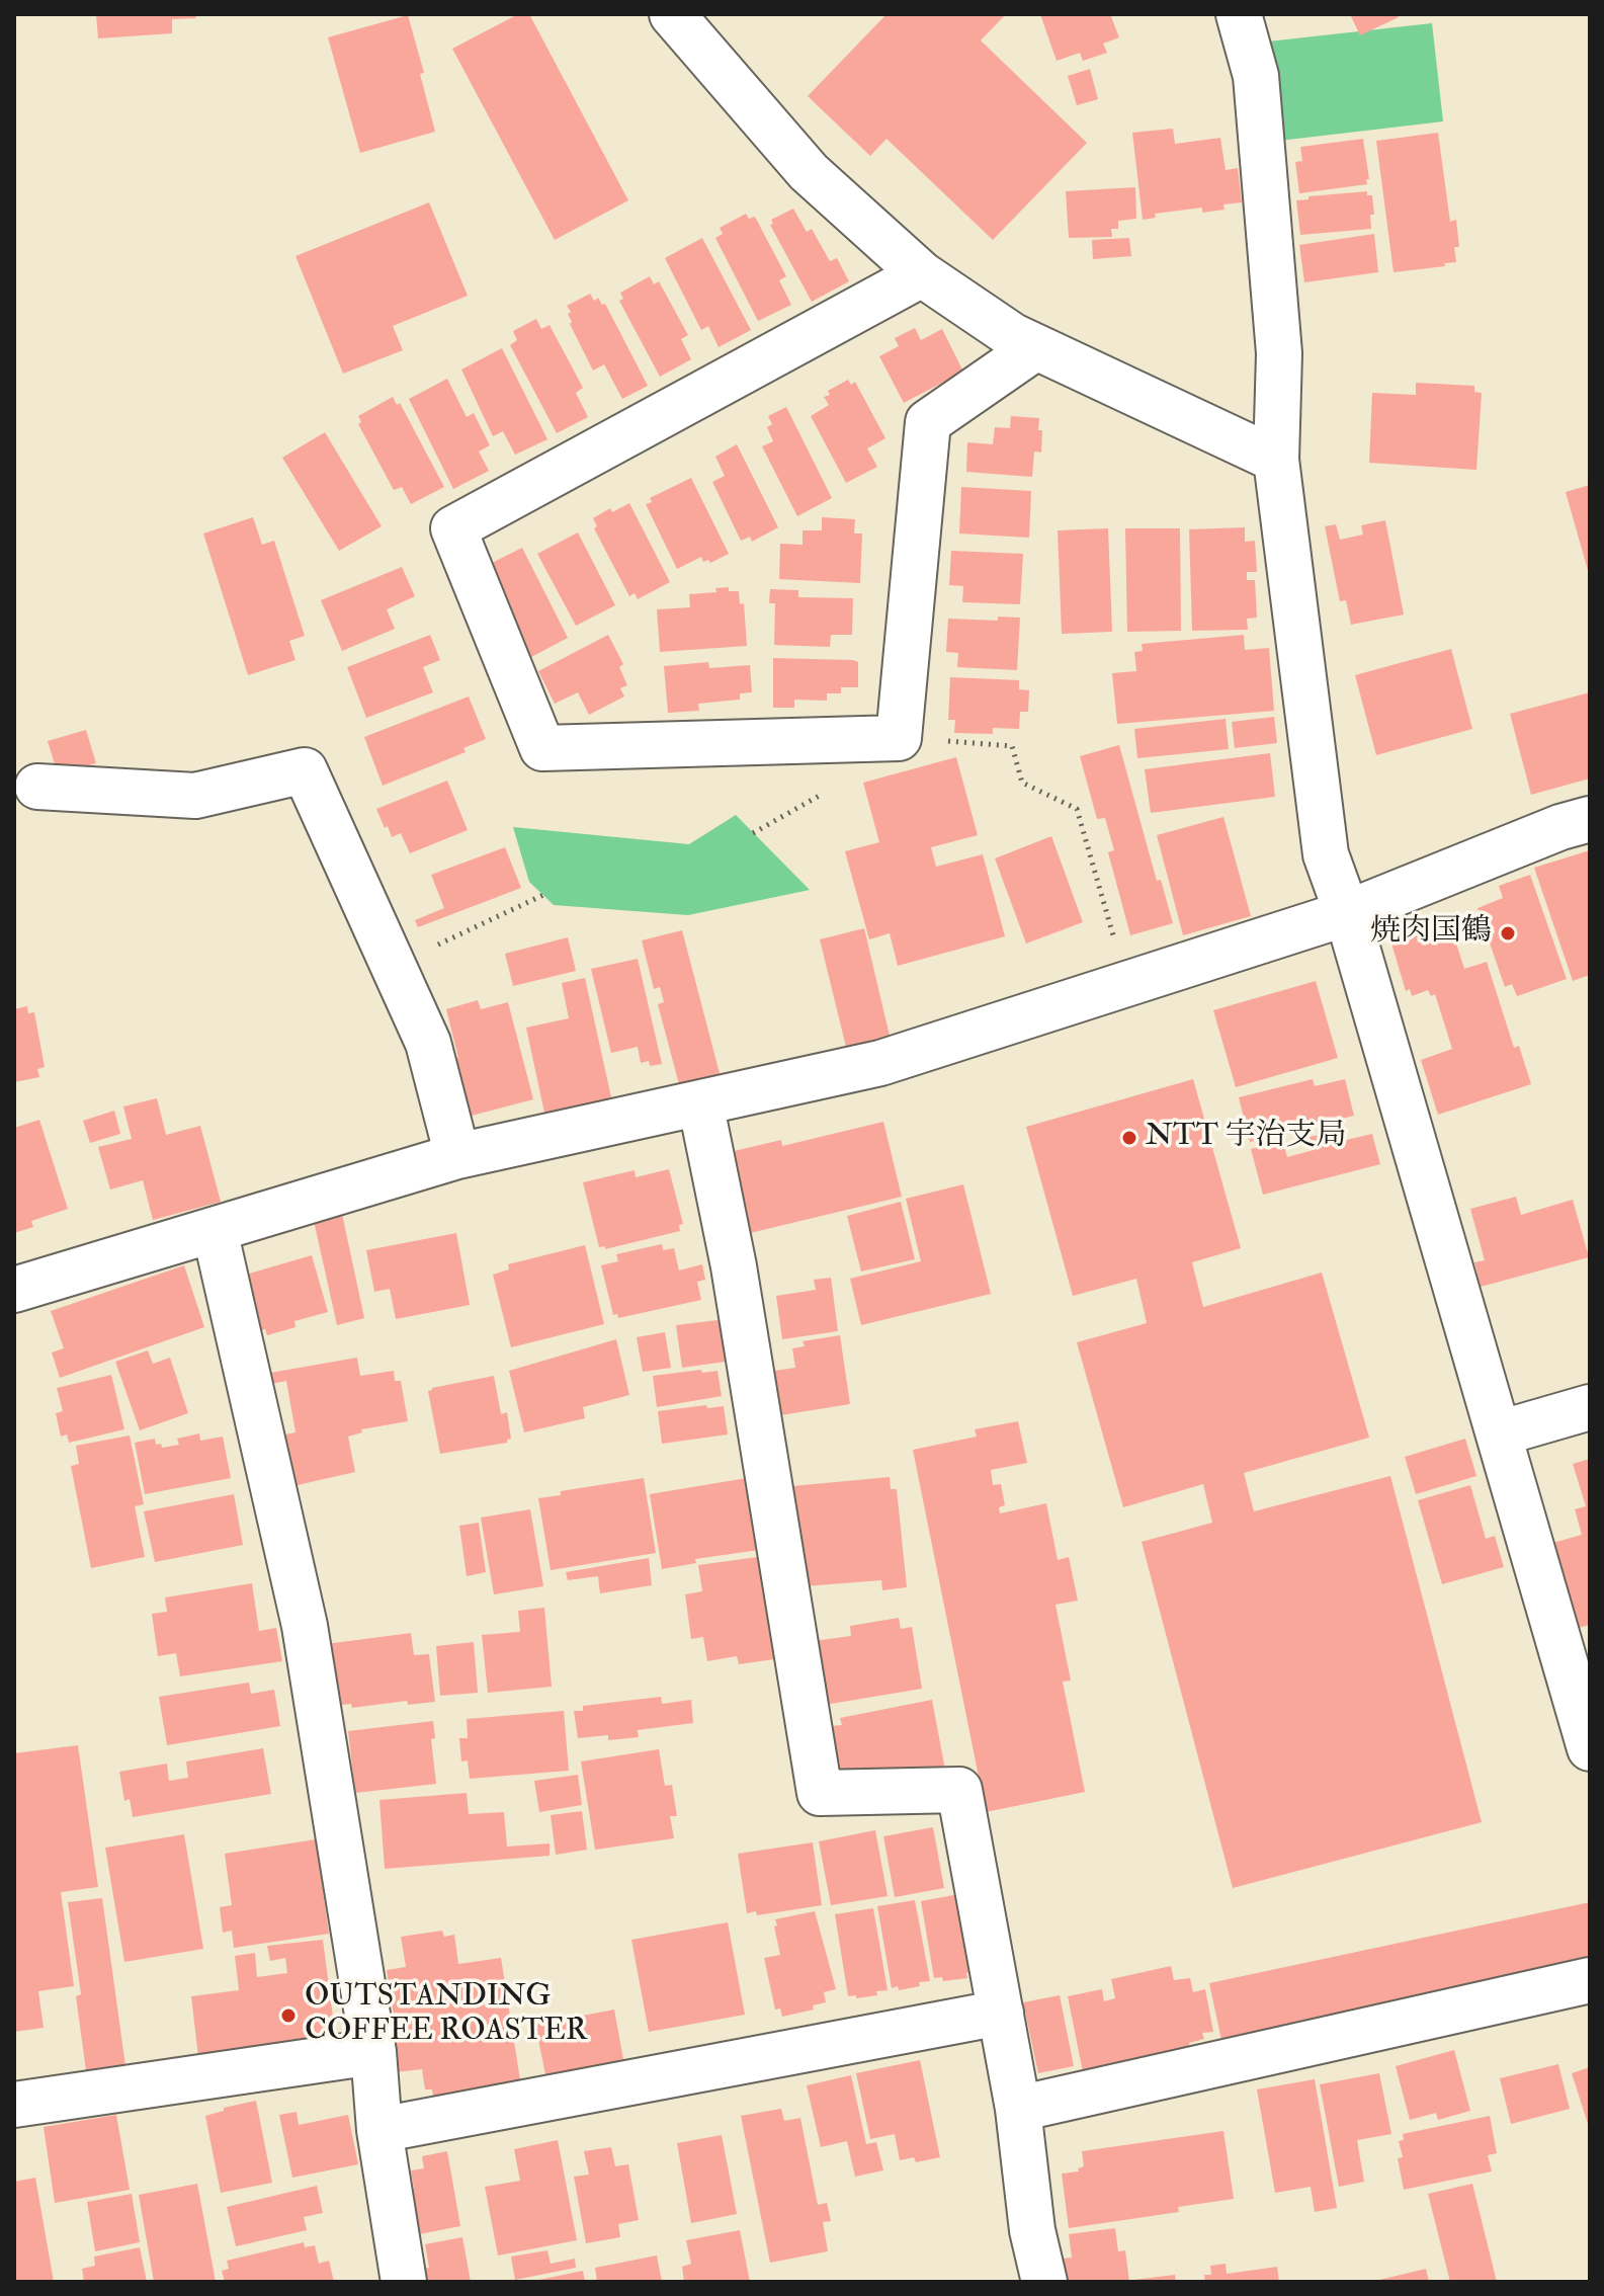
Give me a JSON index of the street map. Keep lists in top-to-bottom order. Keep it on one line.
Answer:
{"places":["焼肉国鶴","NTT 宇治支局","OUTSTANDING COFFEE ROASTER"]}
